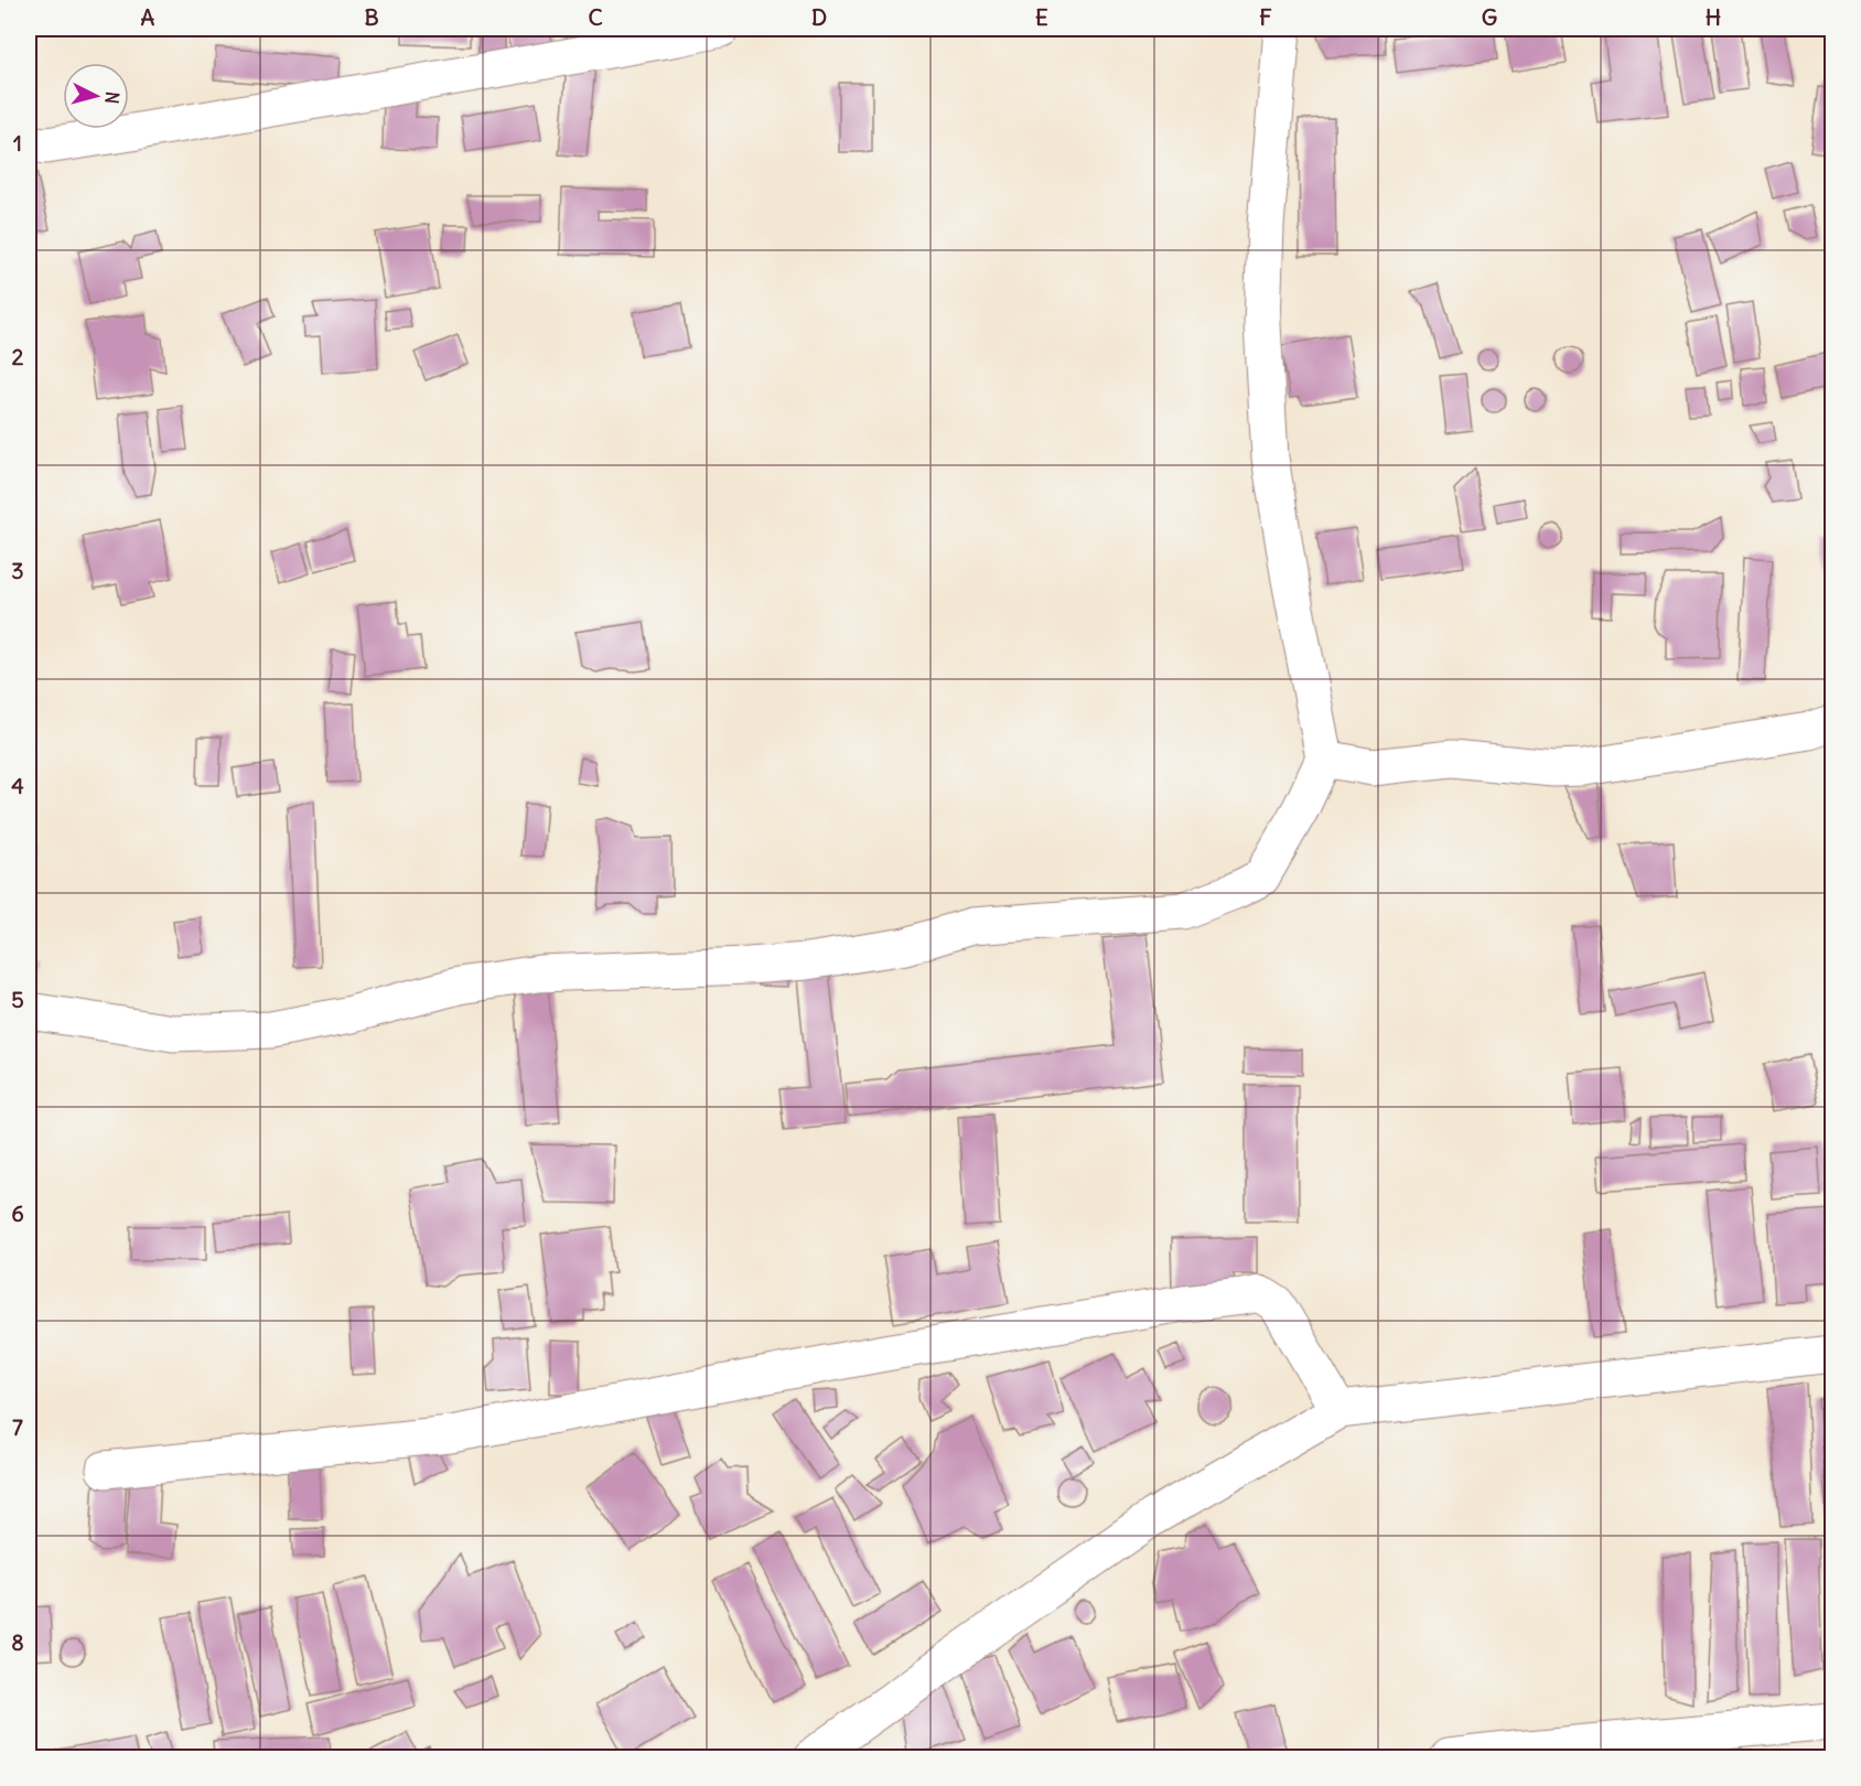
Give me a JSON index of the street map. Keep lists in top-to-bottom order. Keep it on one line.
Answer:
{"north":"right","grid":{"columns":["A","B","C","D","E","F","G","H"],"rows":["1","2","3","4","5","6","7","8"]}}
